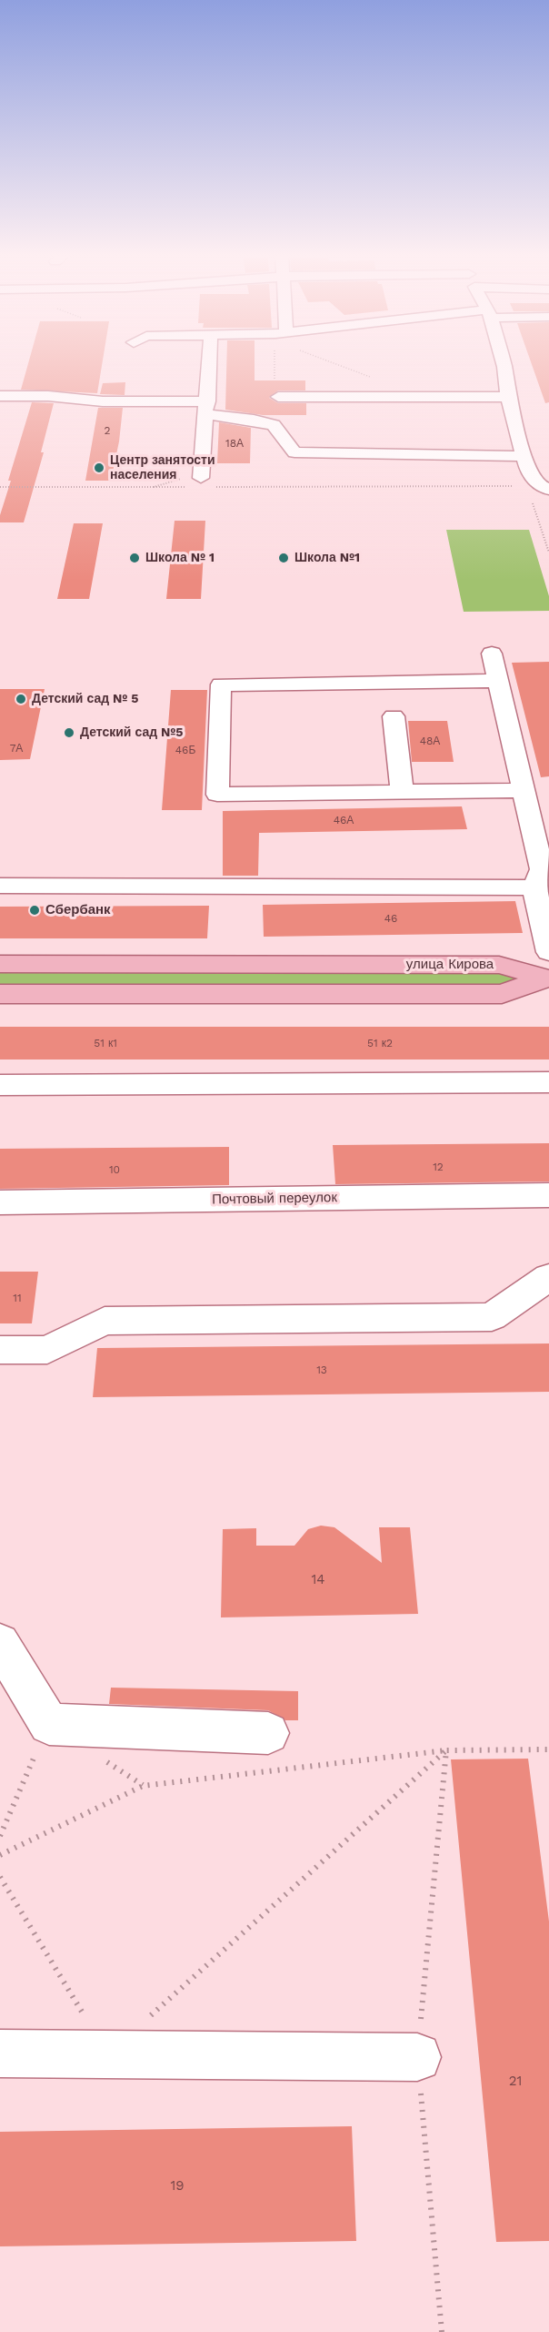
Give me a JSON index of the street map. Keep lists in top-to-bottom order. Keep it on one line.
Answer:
{"streets":{"main road":["улица Кирова"],"street":["Почтовый переулок"]},"places":["Центр занятости населения","Школа № 1","Школа №1","Детский сад № 5","Детский сад №5","Сбербанк"],"house_numbers":["2","18А","48А","7А","46Б","46А","46","51 к1","51 к2","12","10","11","13","14","21","19"]}
